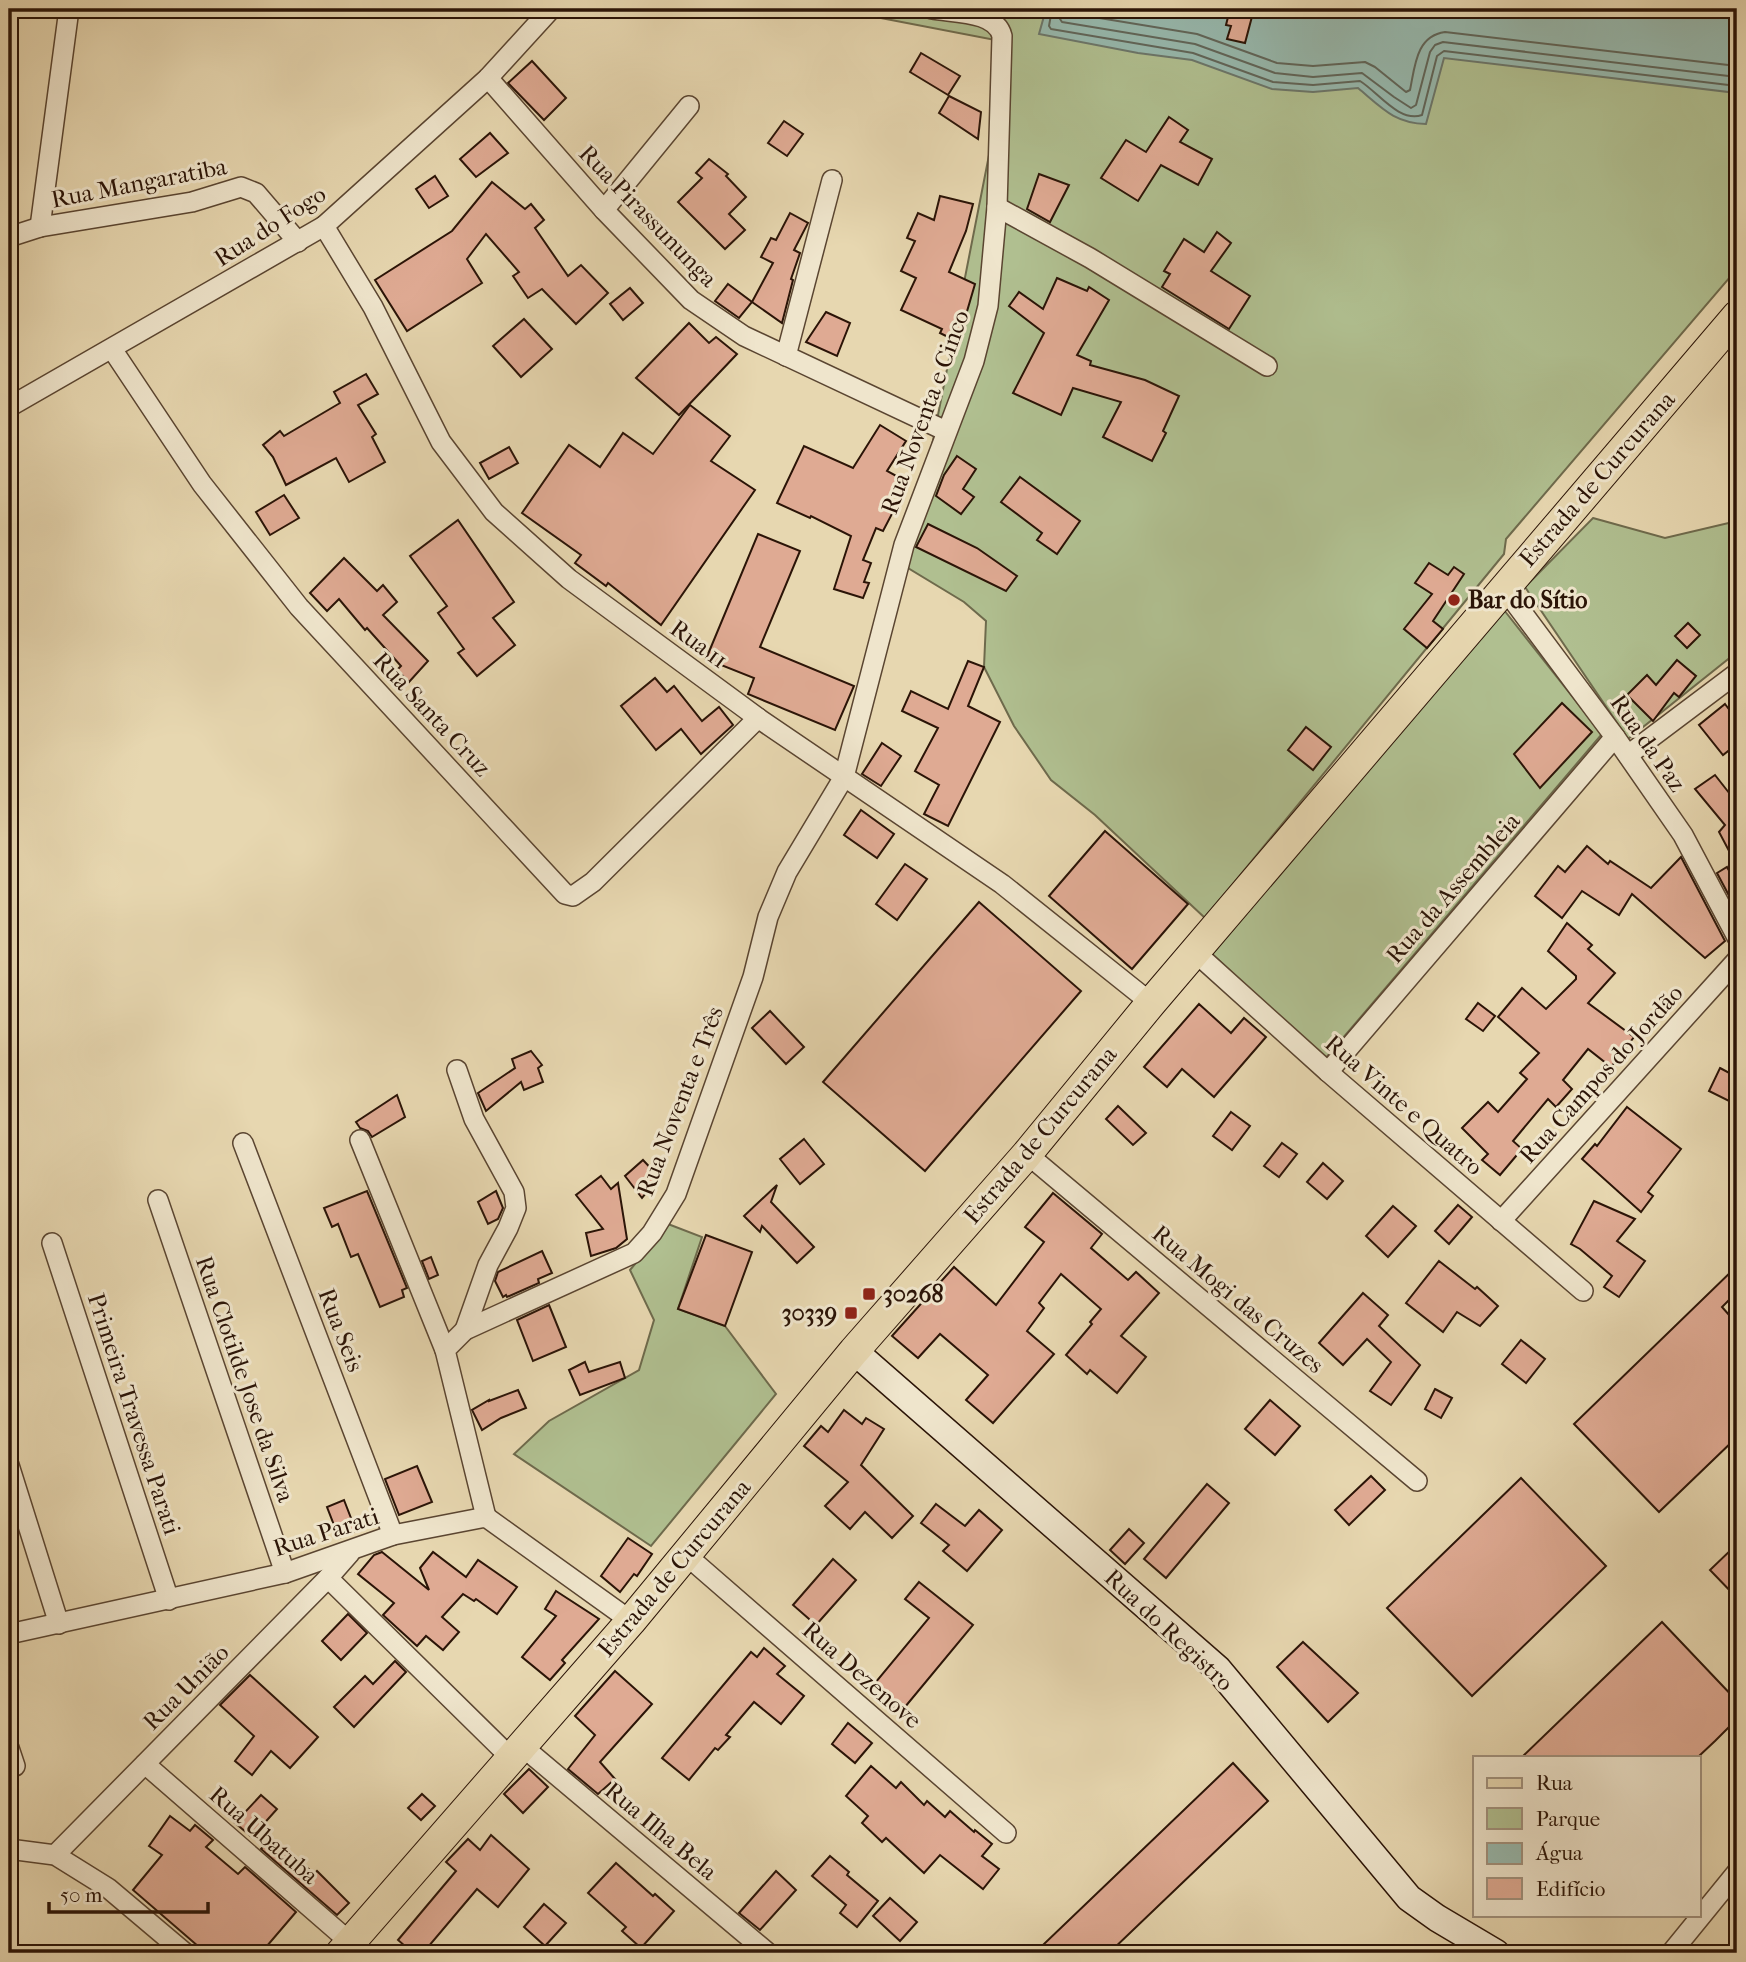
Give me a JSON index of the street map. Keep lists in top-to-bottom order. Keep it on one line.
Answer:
{"streets":{"main road":["Estrada de Curcurana"],"street":["Rua Mangaratiba","Rua Pirassununga","Rua do Fogo","Rua Noventa e Cinco","Rua 11","Rua Santa Cruz","Rua da Paz","Rua da Assembleia","Rua Campos do Jordão","Rua Noventa e Três","Rua Vinte e Quatro","Rua Mogi das Cruzes","Rua Seis","Rua Clotilde Jose da Silva","Primeira Travessa Parati","Rua Parati","Rua do Registro","Rua Dezenove","Rua União","Rua Ilha Bela","Rua Ubatuba"]},"crossings":[["Rua Mangaratiba","Rua do Fogo"],["Rua Pirassununga","Rua do Fogo"],["Rua Pirassununga","Rua Noventa e Cinco"],["Rua do Fogo","Rua 11"],["Rua do Fogo","Rua Santa Cruz"],["Rua Noventa e Cinco","Rua Noventa e Três"],["Estrada de Curcurana","Rua 11"],["Estrada de Curcurana","Rua da Paz"],["Estrada de Curcurana","Rua Vinte e Quatro"],["Estrada de Curcurana","Rua Mogi das Cruzes"],["Estrada de Curcurana","Rua do Registro"],["Estrada de Curcurana","Rua Dezenove"],["Estrada de Curcurana","Rua Ilha Bela"],["Estrada de Curcurana","Rua Ubatuba"],["Rua 11","Rua Santa Cruz"],["Rua 11","Rua Noventa e Três"],["Rua da Paz","Rua da Assembleia"],["Rua da Assembleia","Rua Vinte e Quatro"],["Rua Campos do Jordão","Rua Vinte e Quatro"],["Rua Seis","Rua Parati"],["Rua Clotilde Jose da Silva","Rua Parati"],["Primeira Travessa Parati","Rua Parati"],["Rua Parati","Rua União"],["Rua União","Rua Ilha Bela"],["Rua União","Rua Ubatuba"]],"places":{"other":["Bar do Sítio"],"transit":["30268","30339"]},"legend":["Rua","Parque","Água","Edifício"],"scale_bar":"50 m"}
